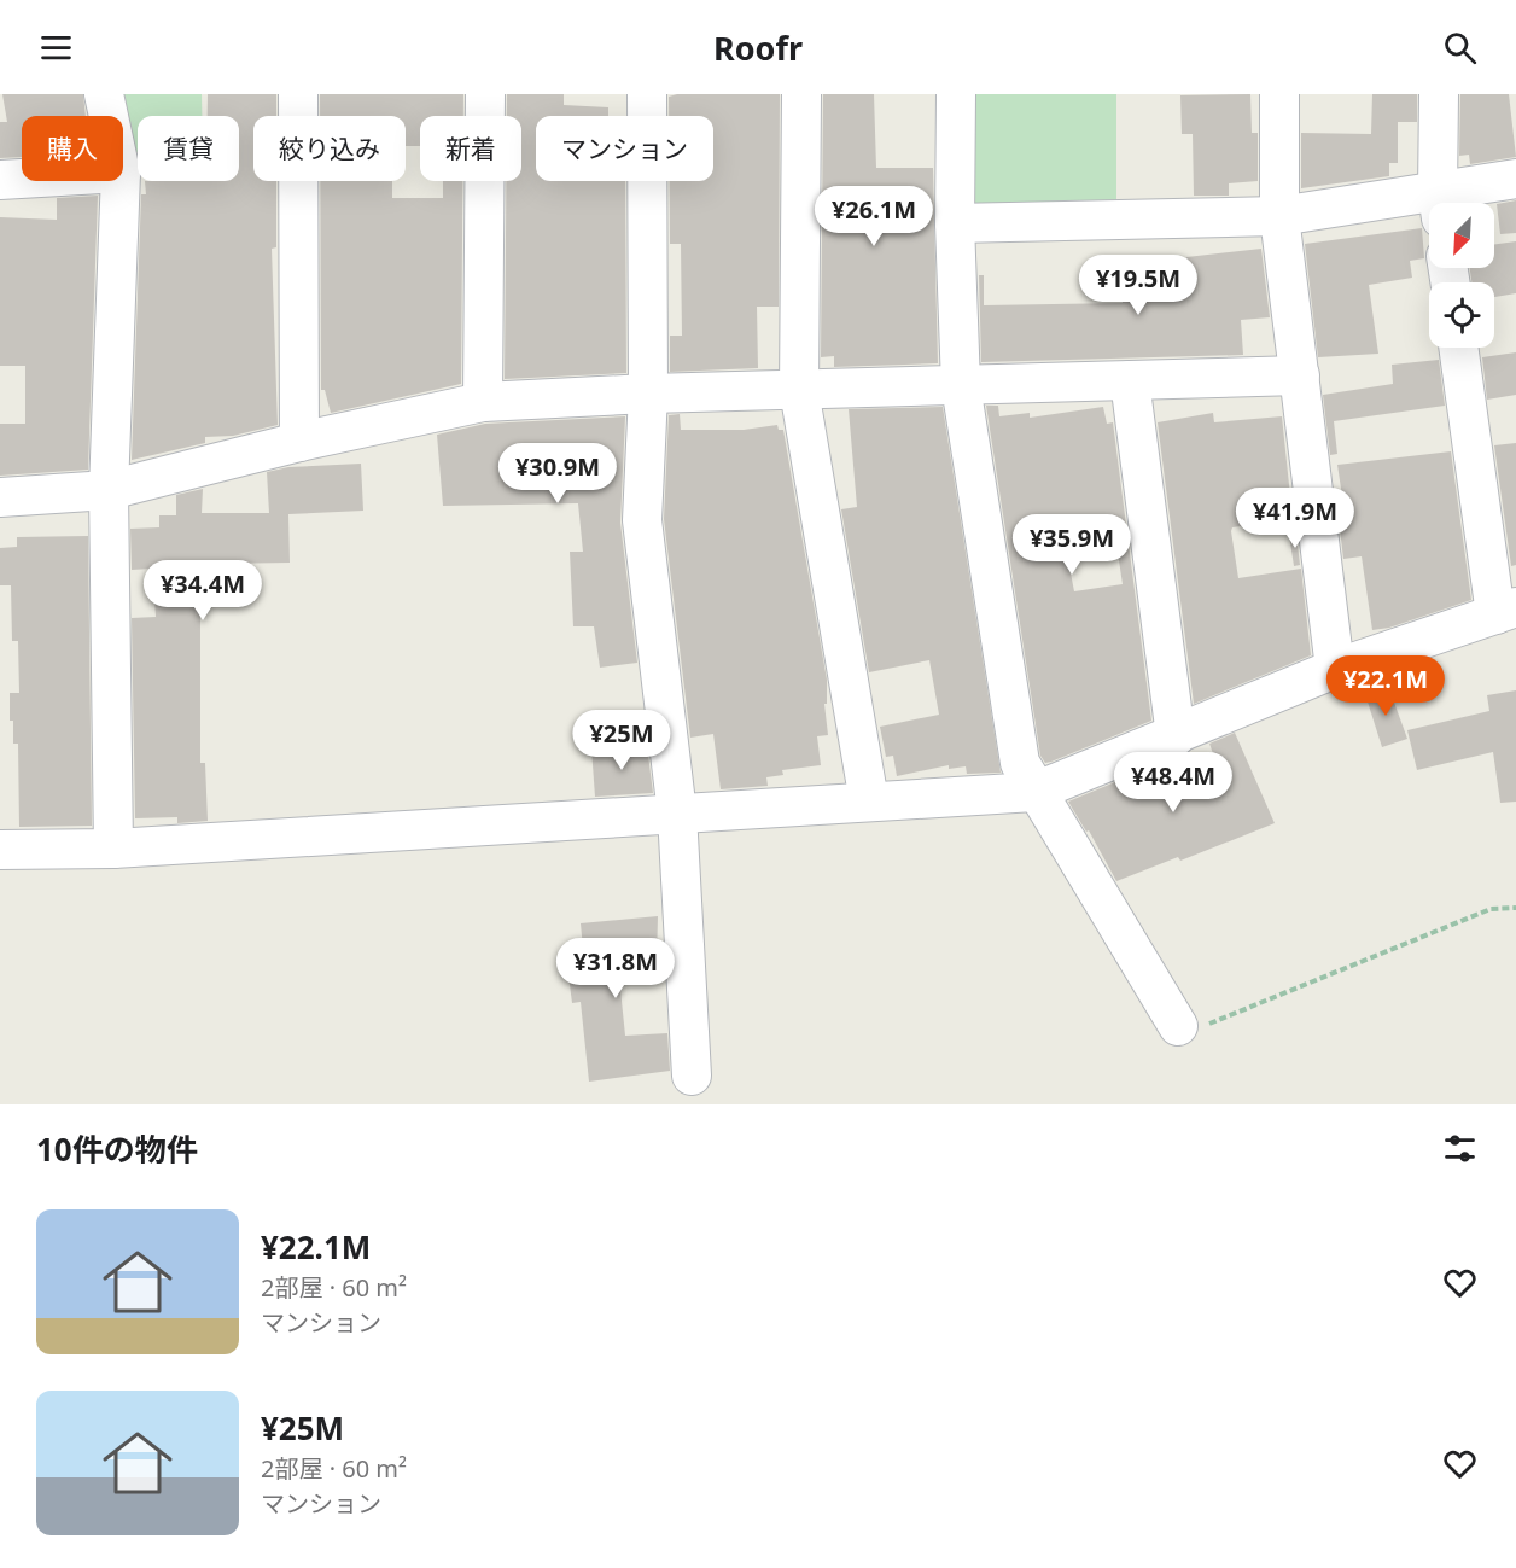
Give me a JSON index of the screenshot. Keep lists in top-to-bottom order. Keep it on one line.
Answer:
{"north":"bottom left","page":{"header":"Roofr","chip":["購入","賃貸","絞り込み","新着","マンション"],"price":["¥26.1M","¥19.5M","¥30.9M","¥41.9M","¥35.9M","¥34.4M","¥22.1M","¥25M","¥48.4M","¥31.8M"],"heading":"10件の物件","list":[{"name":"¥22.1M","note":"2部屋 · 60 m² · マンション"},{"name":"¥25M","note":"2部屋 · 60 m² · マンション"}]}}
